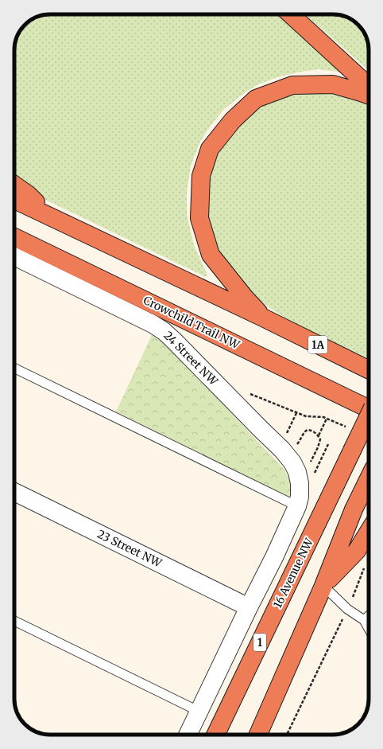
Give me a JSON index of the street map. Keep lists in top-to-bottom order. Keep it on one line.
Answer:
{"streets":{"highway":["Crowchild Trail NW","1A","16 Avenue NW","1"],"street":["24 Street NW","23 Street NW"]}}
